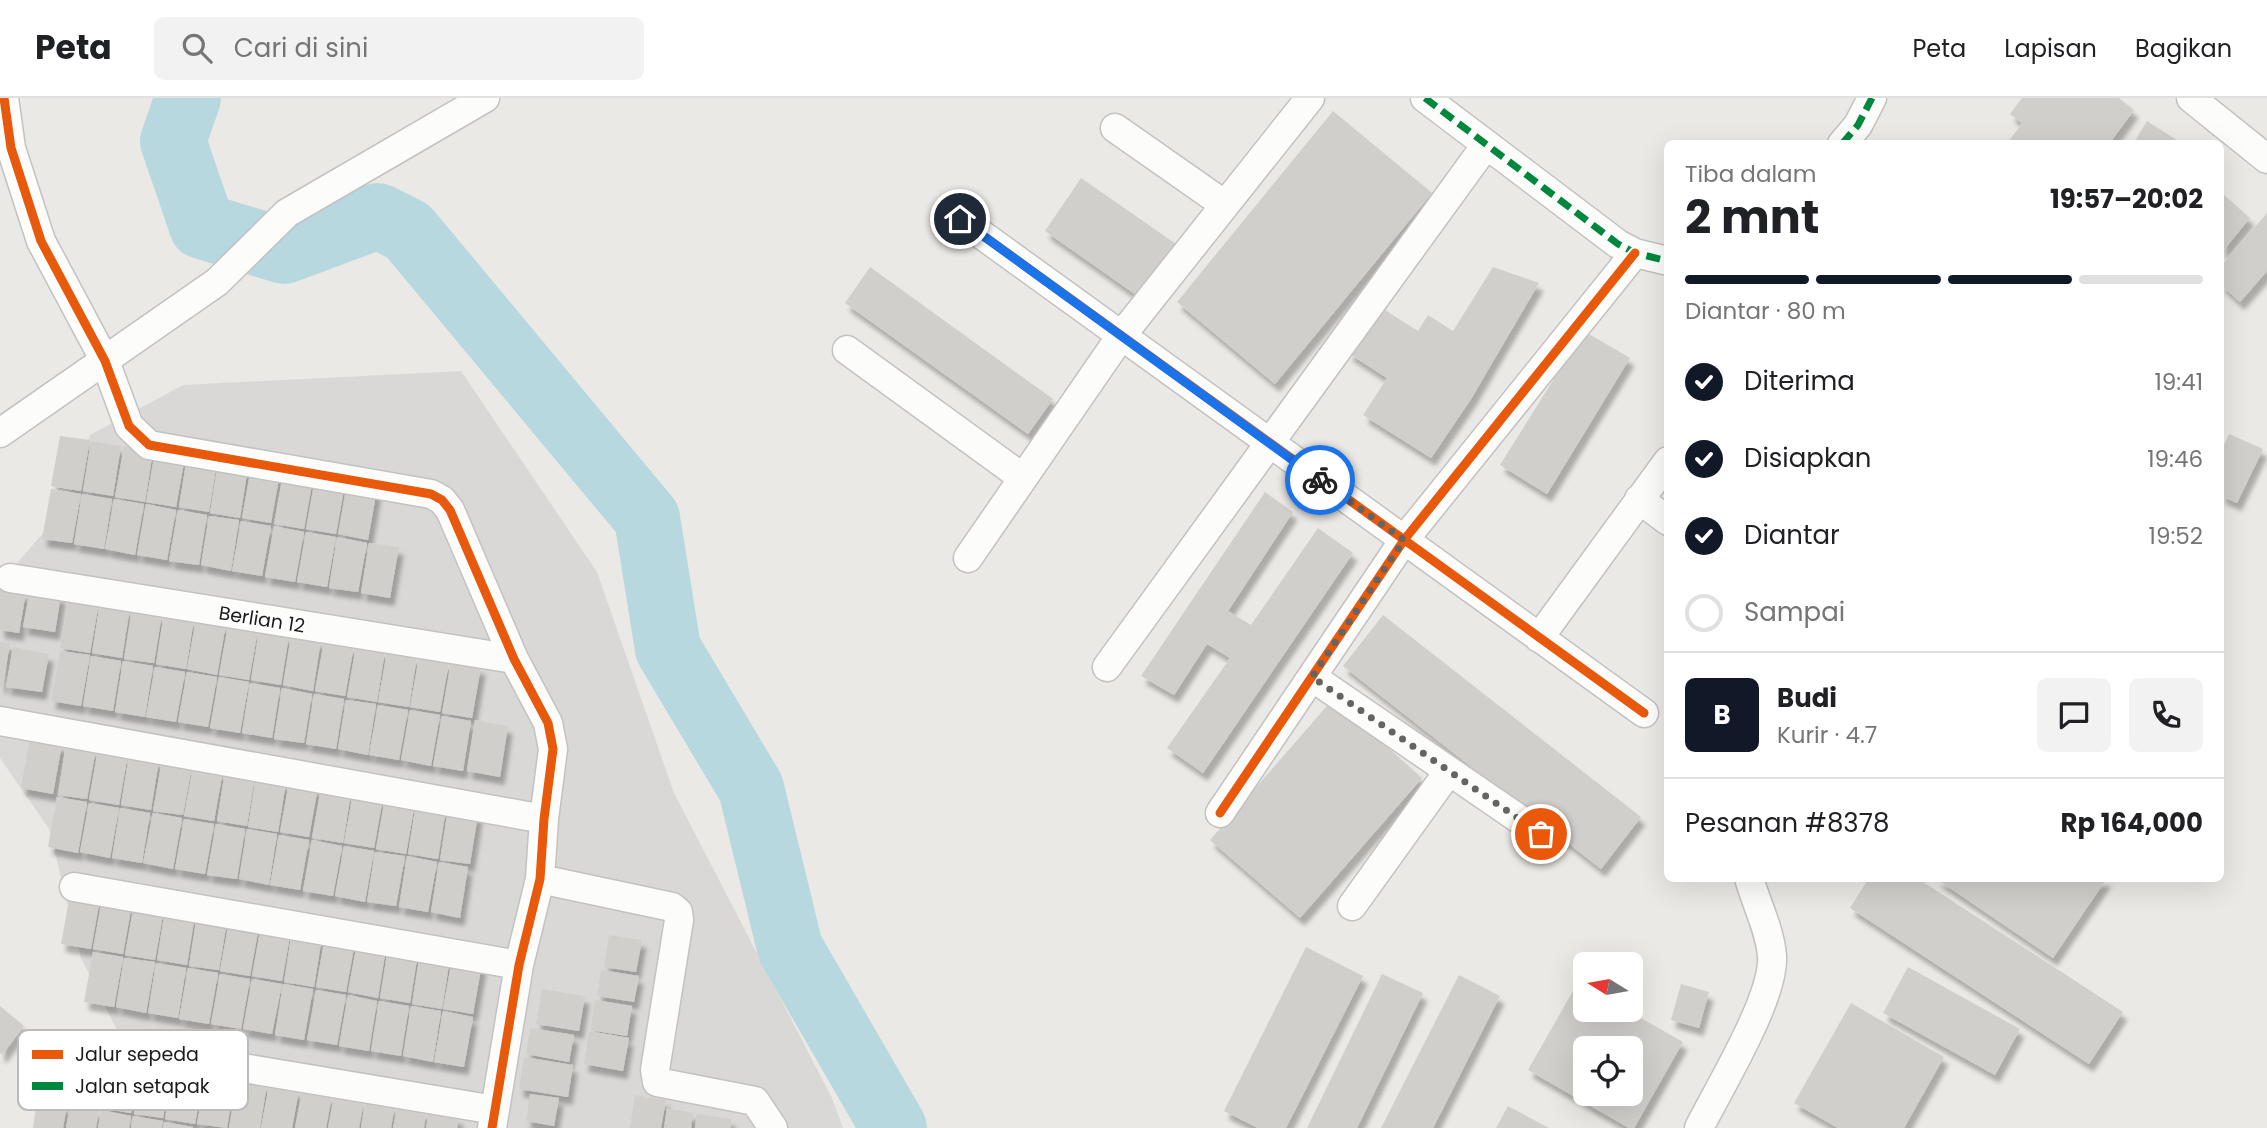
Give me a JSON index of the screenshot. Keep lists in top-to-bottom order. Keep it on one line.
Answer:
{"streets":{"street":["Berlian 12"]},"legend":["Jalur sepeda","Jalan setapak"],"north":"left","page":{"header":"Peta","search":"Cari di sini","nav":["Peta","Lapisan","Bagikan"],"heading":["2 mnt","Tiba dalam","19:57–20:02"],"panel":["Budi","Kurir · 4.7","Pesanan #8378","Rp 164,000"],"bar":"Diantar · 80 m","list":[["Diterima","19:41"],["Disiapkan","19:46"],["Diantar","19:52"],"Sampai"],"round":"B"}}
